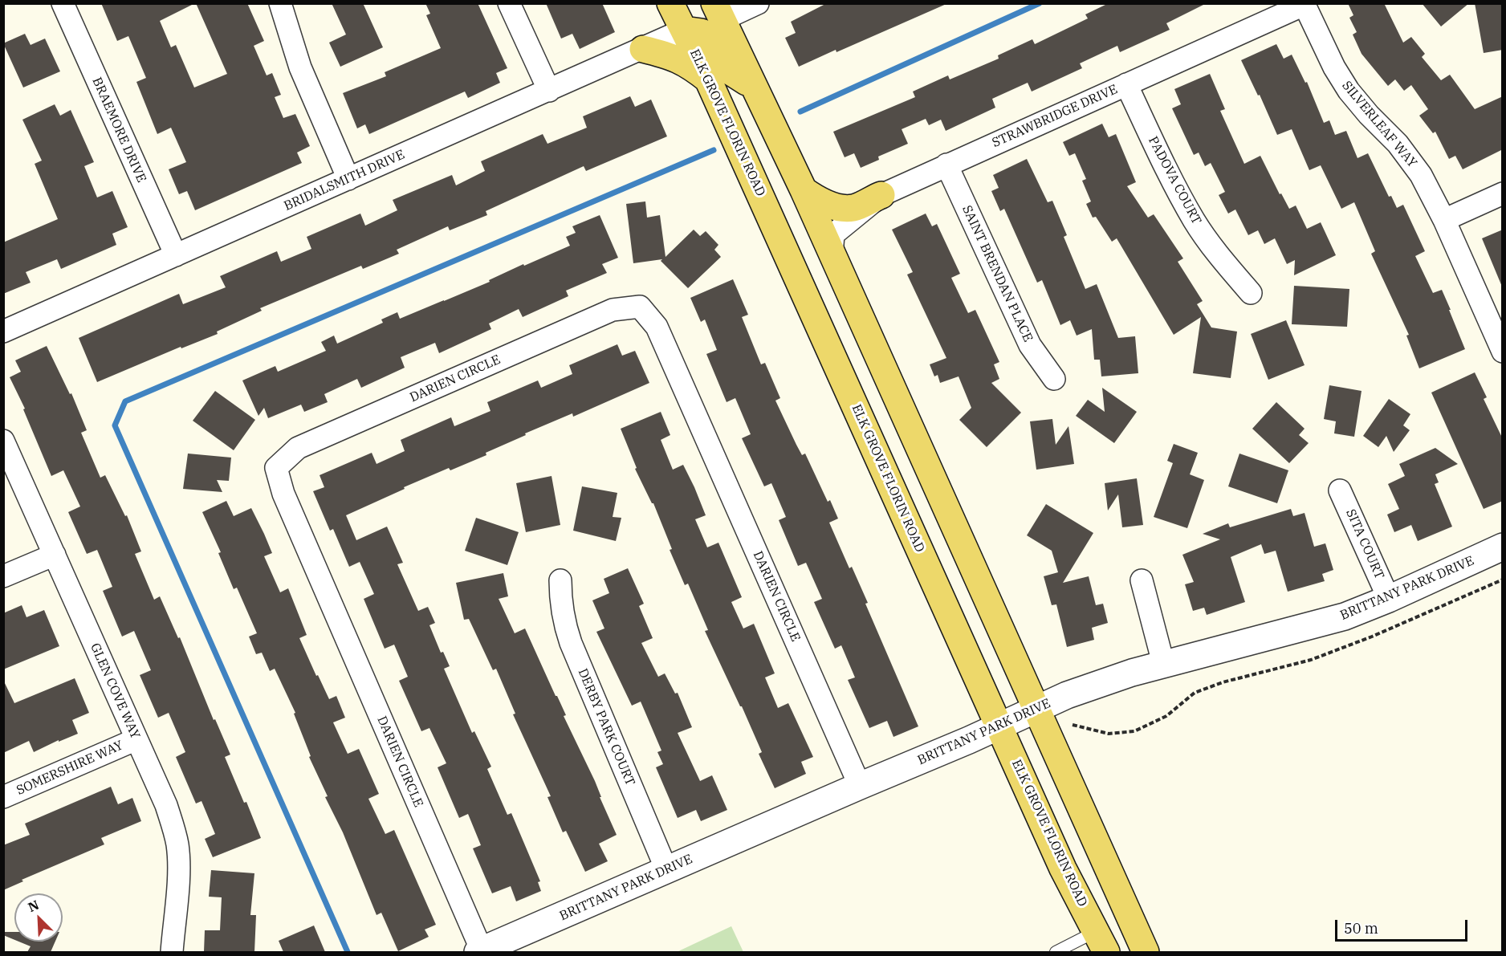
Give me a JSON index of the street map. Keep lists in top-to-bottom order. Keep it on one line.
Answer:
{"streets":{"main road":["ELK GROVE FLORIN ROAD"],"street":["STRAWBRIDGE DRIVE","SILVERLEAF WAY","BRAEMORE DRIVE","BRIDALSMITH DRIVE","PADOVA COURT","SAINT BRENDAN PLACE","DARIEN CIRCLE","SITA COURT","BRITTANY PARK DRIVE","GLEN COVE WAY","DERBY PARK COURT","SOMERSHIRE WAY"]},"crossings":[["STRAWBRIDGE DRIVE","SILVERLEAF WAY"],["STRAWBRIDGE DRIVE","PADOVA COURT"],["STRAWBRIDGE DRIVE","SAINT BRENDAN PLACE"],["ELK GROVE FLORIN ROAD","BRIDALSMITH DRIVE"],["ELK GROVE FLORIN ROAD","BRITTANY PARK DRIVE"],["BRAEMORE DRIVE","BRIDALSMITH DRIVE"],["DARIEN CIRCLE","BRITTANY PARK DRIVE"],["SITA COURT","BRITTANY PARK DRIVE"],["BRITTANY PARK DRIVE","DERBY PARK COURT"],["GLEN COVE WAY","SOMERSHIRE WAY"]],"scale_bar":"50 m","north":"top left"}
